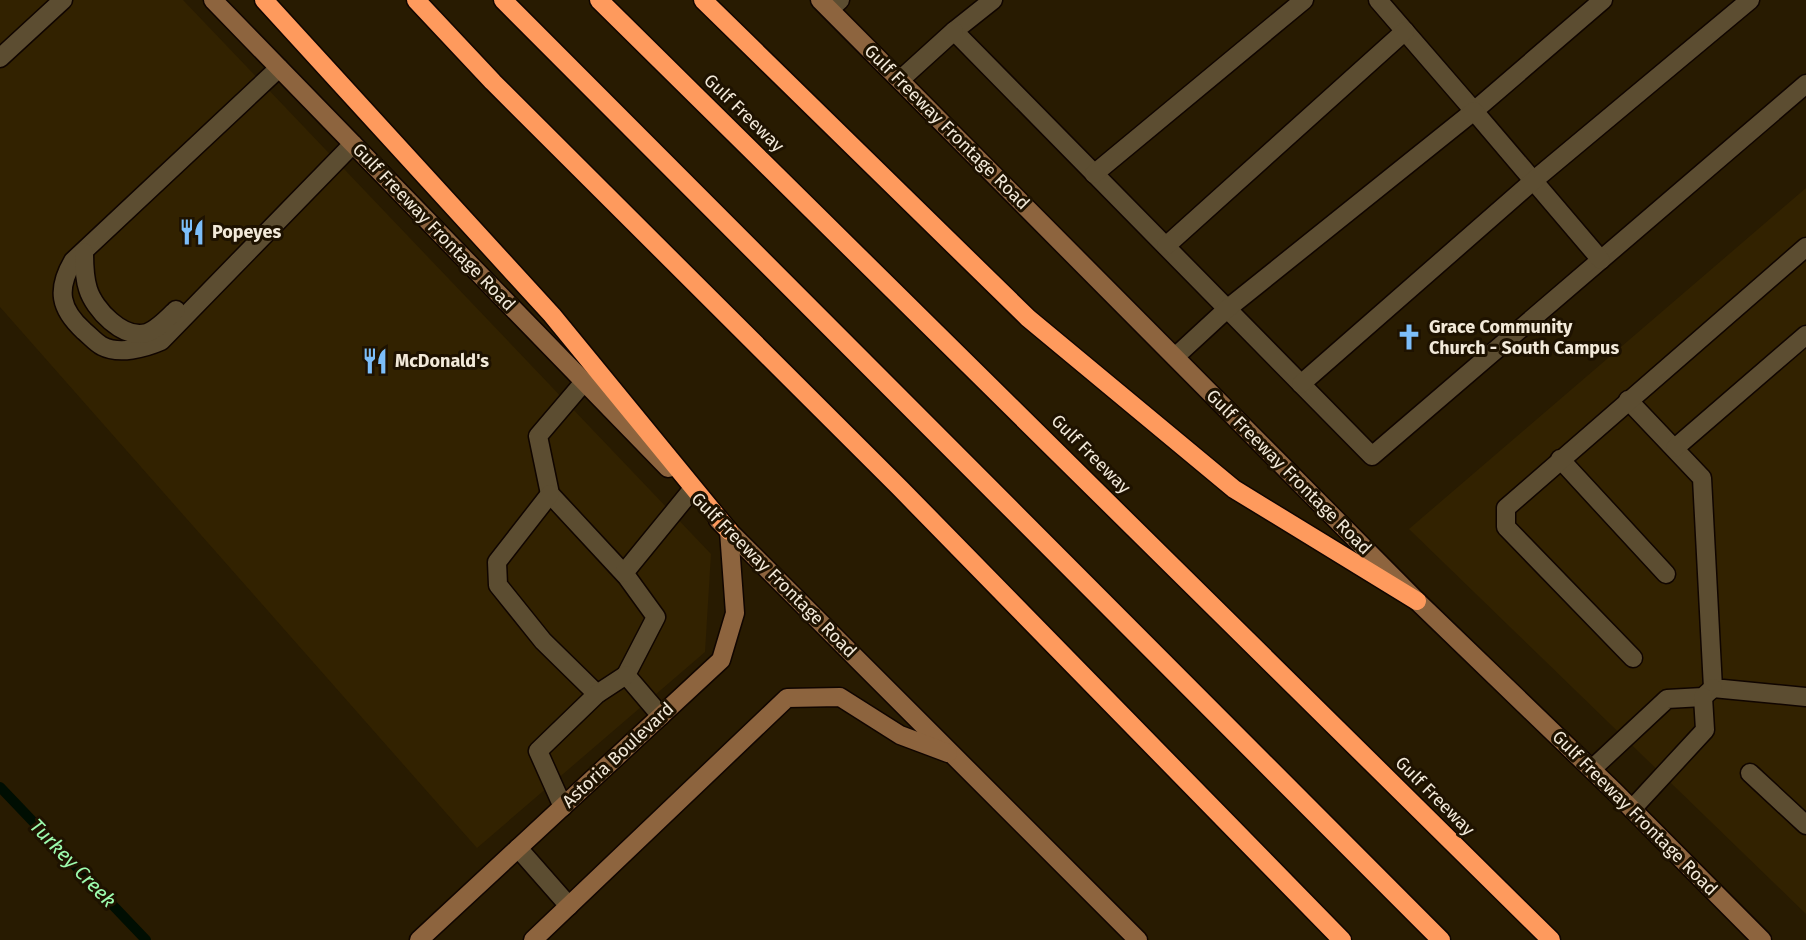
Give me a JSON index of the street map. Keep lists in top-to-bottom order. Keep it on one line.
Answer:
{"streets":{"highway":["Gulf Freeway"],"main road":["Gulf Freeway Frontage Road","Astoria Boulevard"]},"crossings":[["Gulf Freeway Frontage Road","Astoria Boulevard"]],"water":["Turkey Creek"],"places":{"restaurant":["Popeyes","McDonald's"],"church":["Grace Community Church - South Campus"]}}
